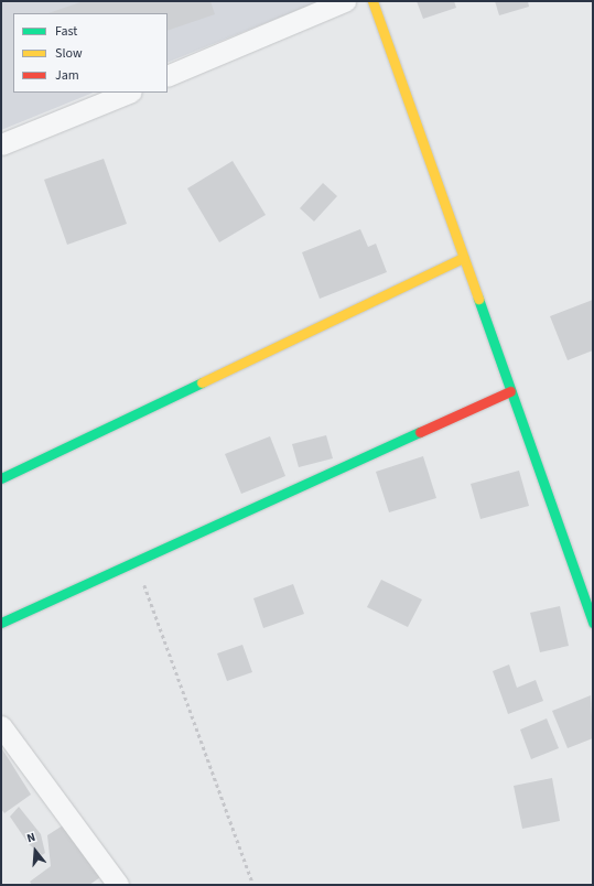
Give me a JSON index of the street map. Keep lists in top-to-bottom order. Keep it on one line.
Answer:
{"legend":["Fast","Slow","Jam"],"north":"top"}
